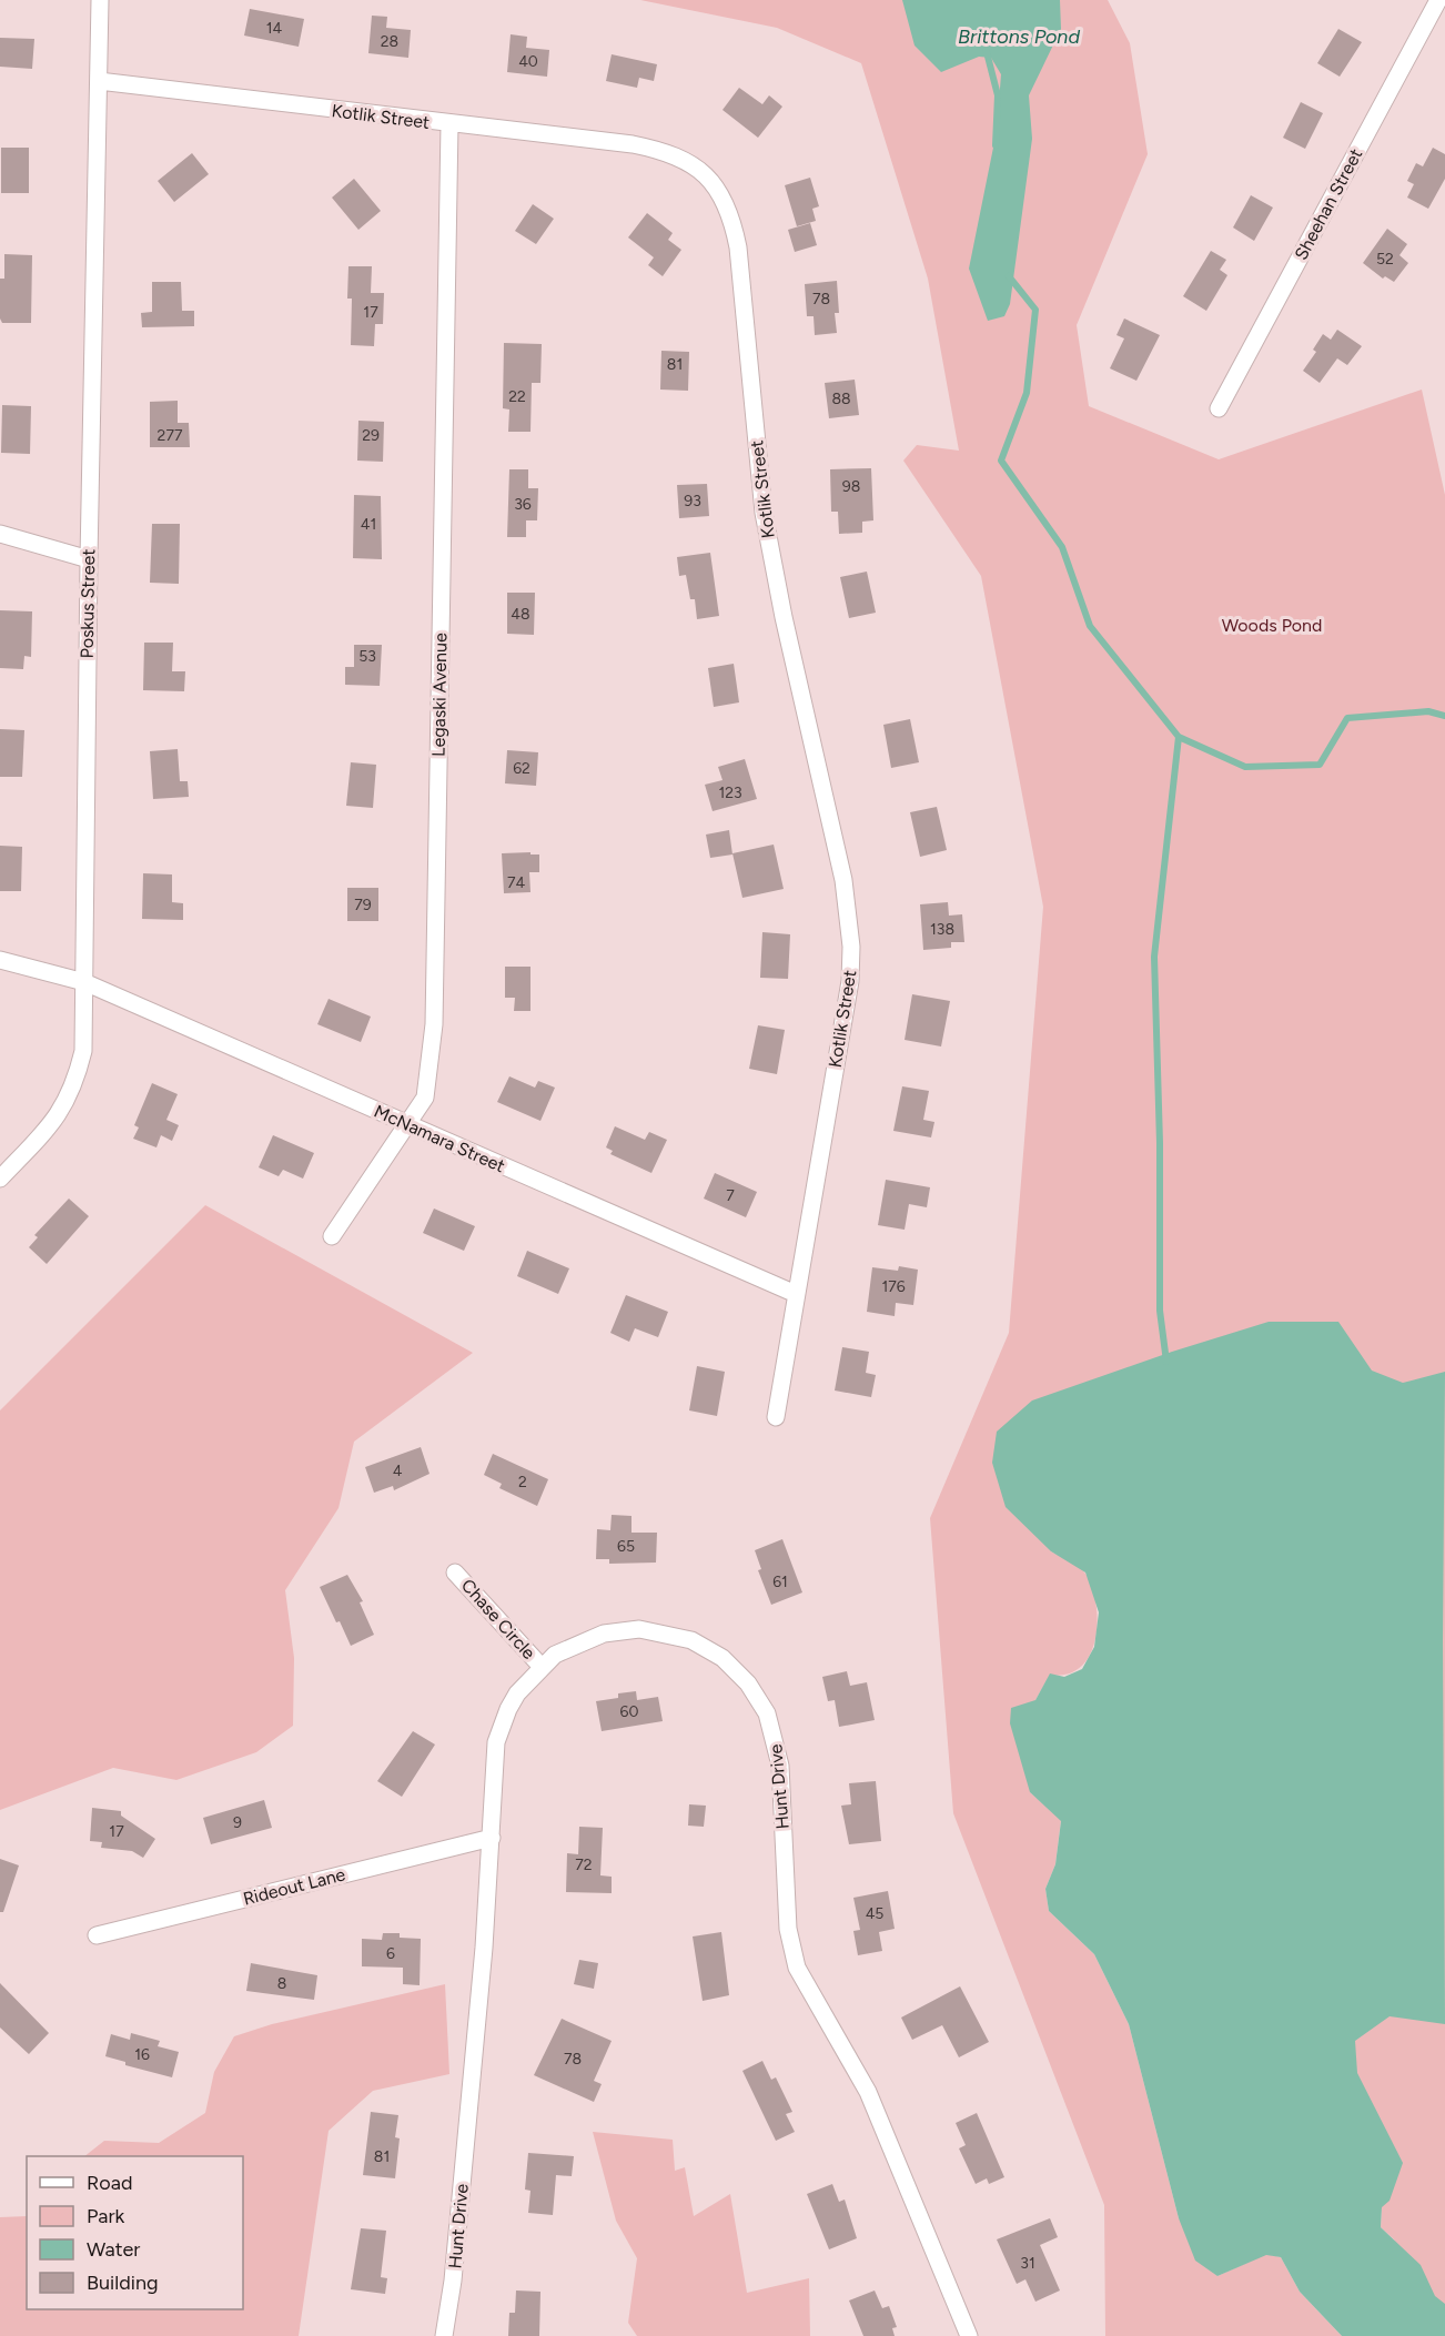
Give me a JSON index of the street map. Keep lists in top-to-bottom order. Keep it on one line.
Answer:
{"streets":{"street":["Kotlik Street","Sheehan Street","Poskus Street","Legaski Avenue","McNamara Street","Chase Circle","Hunt Drive","Rideout Lane"]},"crossings":[["Kotlik Street","Poskus Street"],["Kotlik Street","Legaski Avenue"],["Kotlik Street","McNamara Street"],["Poskus Street","McNamara Street"],["Legaski Avenue","McNamara Street"],["Chase Circle","Hunt Drive"],["Hunt Drive","Rideout Lane"]],"water":["Brittons Pond"],"parks":["Woods Pond"],"house_numbers":["14","28","40","52","78","17","81","22","88","277","29","98","93","36","41","48","53","62","123","74","79","138","7","176","4","2","65","61","60","9","17","72","45","6","8","16","78","81","31"],"legend":["Road","Park","Water","Building"]}
